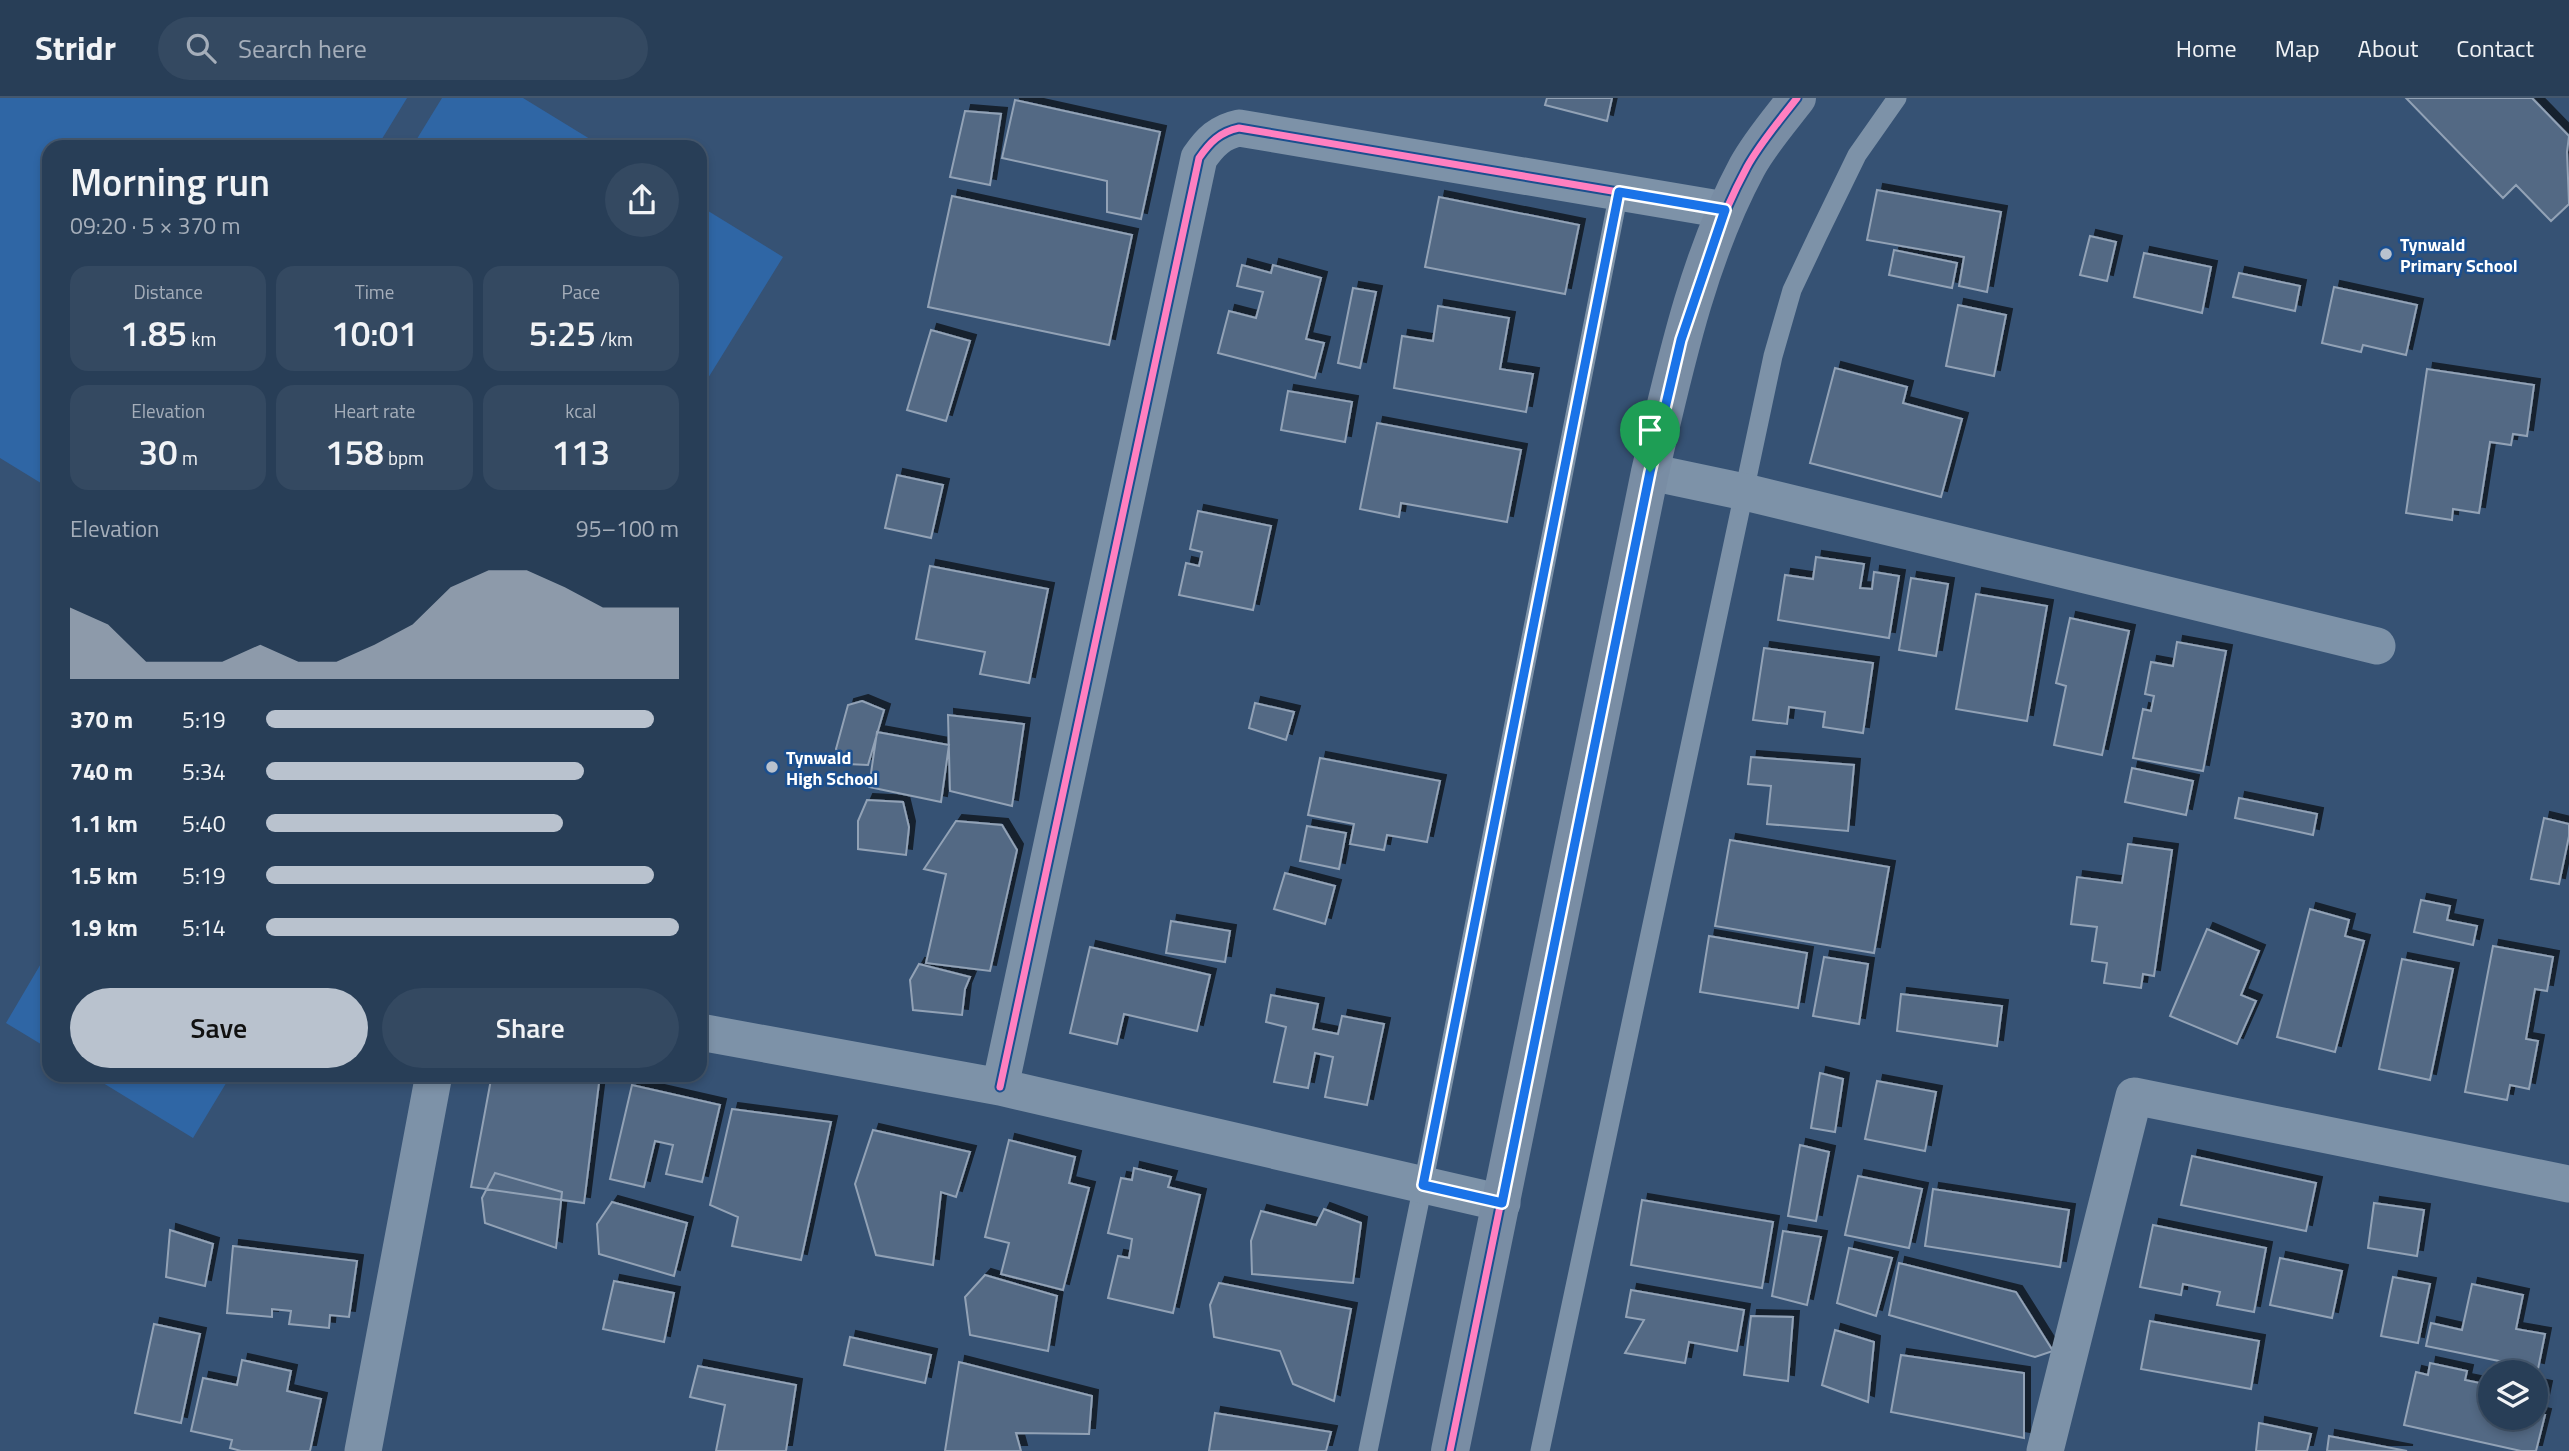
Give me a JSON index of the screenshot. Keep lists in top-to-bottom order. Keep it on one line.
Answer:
{"places":["Tynwald Primary School","Tynwald High School"],"page":{"header":"Stridr","search":"Search here","nav":["Home","Map","About","Contact"],"heading":["Morning run","09:20 · 5 × 370 m"],"stats":[["Distance","1.85 km"],["Time","10:01"],["Pace","5:25 /km"],["Elevation","30 m"],["Heart rate","158 bpm"],["kcal","113"]],"chart":["Elevation","95–100 m"],"list":[{"name":"370 m","note":"5:19"},{"name":"740 m","note":"5:34"},{"name":"1.1 km","note":"5:40"},{"name":"1.5 km","note":"5:19"},{"name":"1.9 km","note":"5:14"}],"buttons":["Save","Share"]}}
